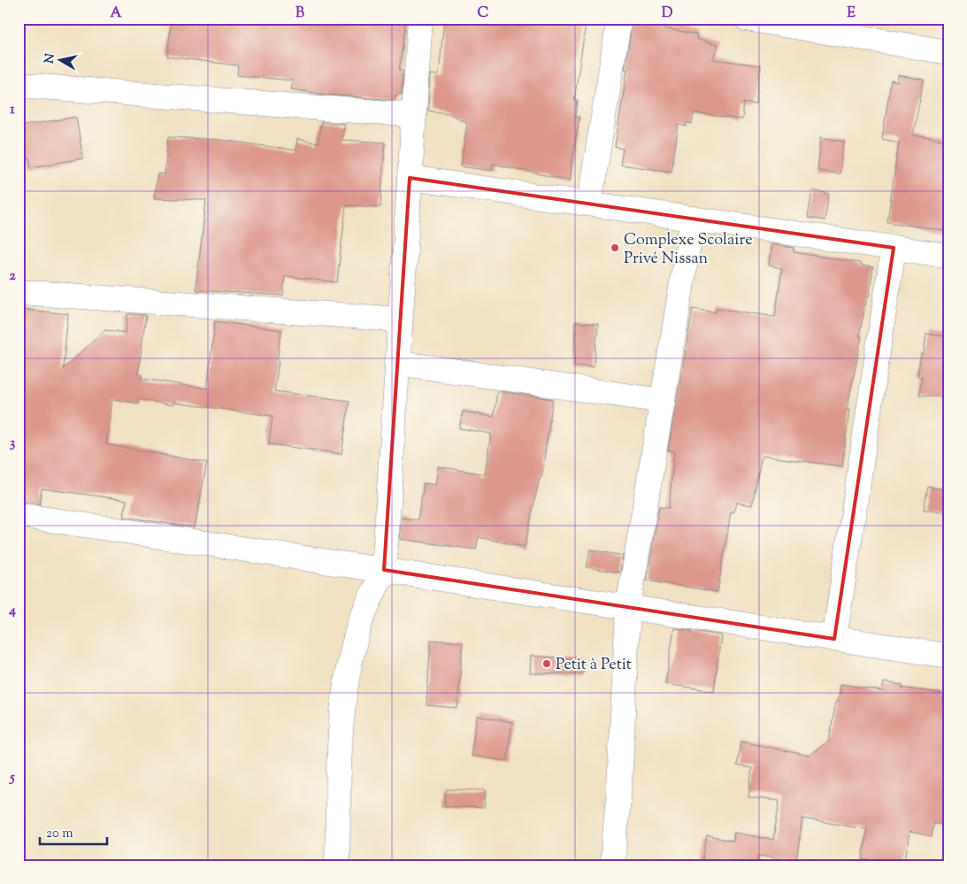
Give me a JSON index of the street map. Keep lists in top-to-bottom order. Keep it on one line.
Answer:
{"places":["Complexe Scolaire Privé Nissan","Petit à Petit"],"scale_bar":"20 m","north":"left","grid":{"columns":["A","B","C","D","E"],"rows":["1","2","3","4","5"]}}
